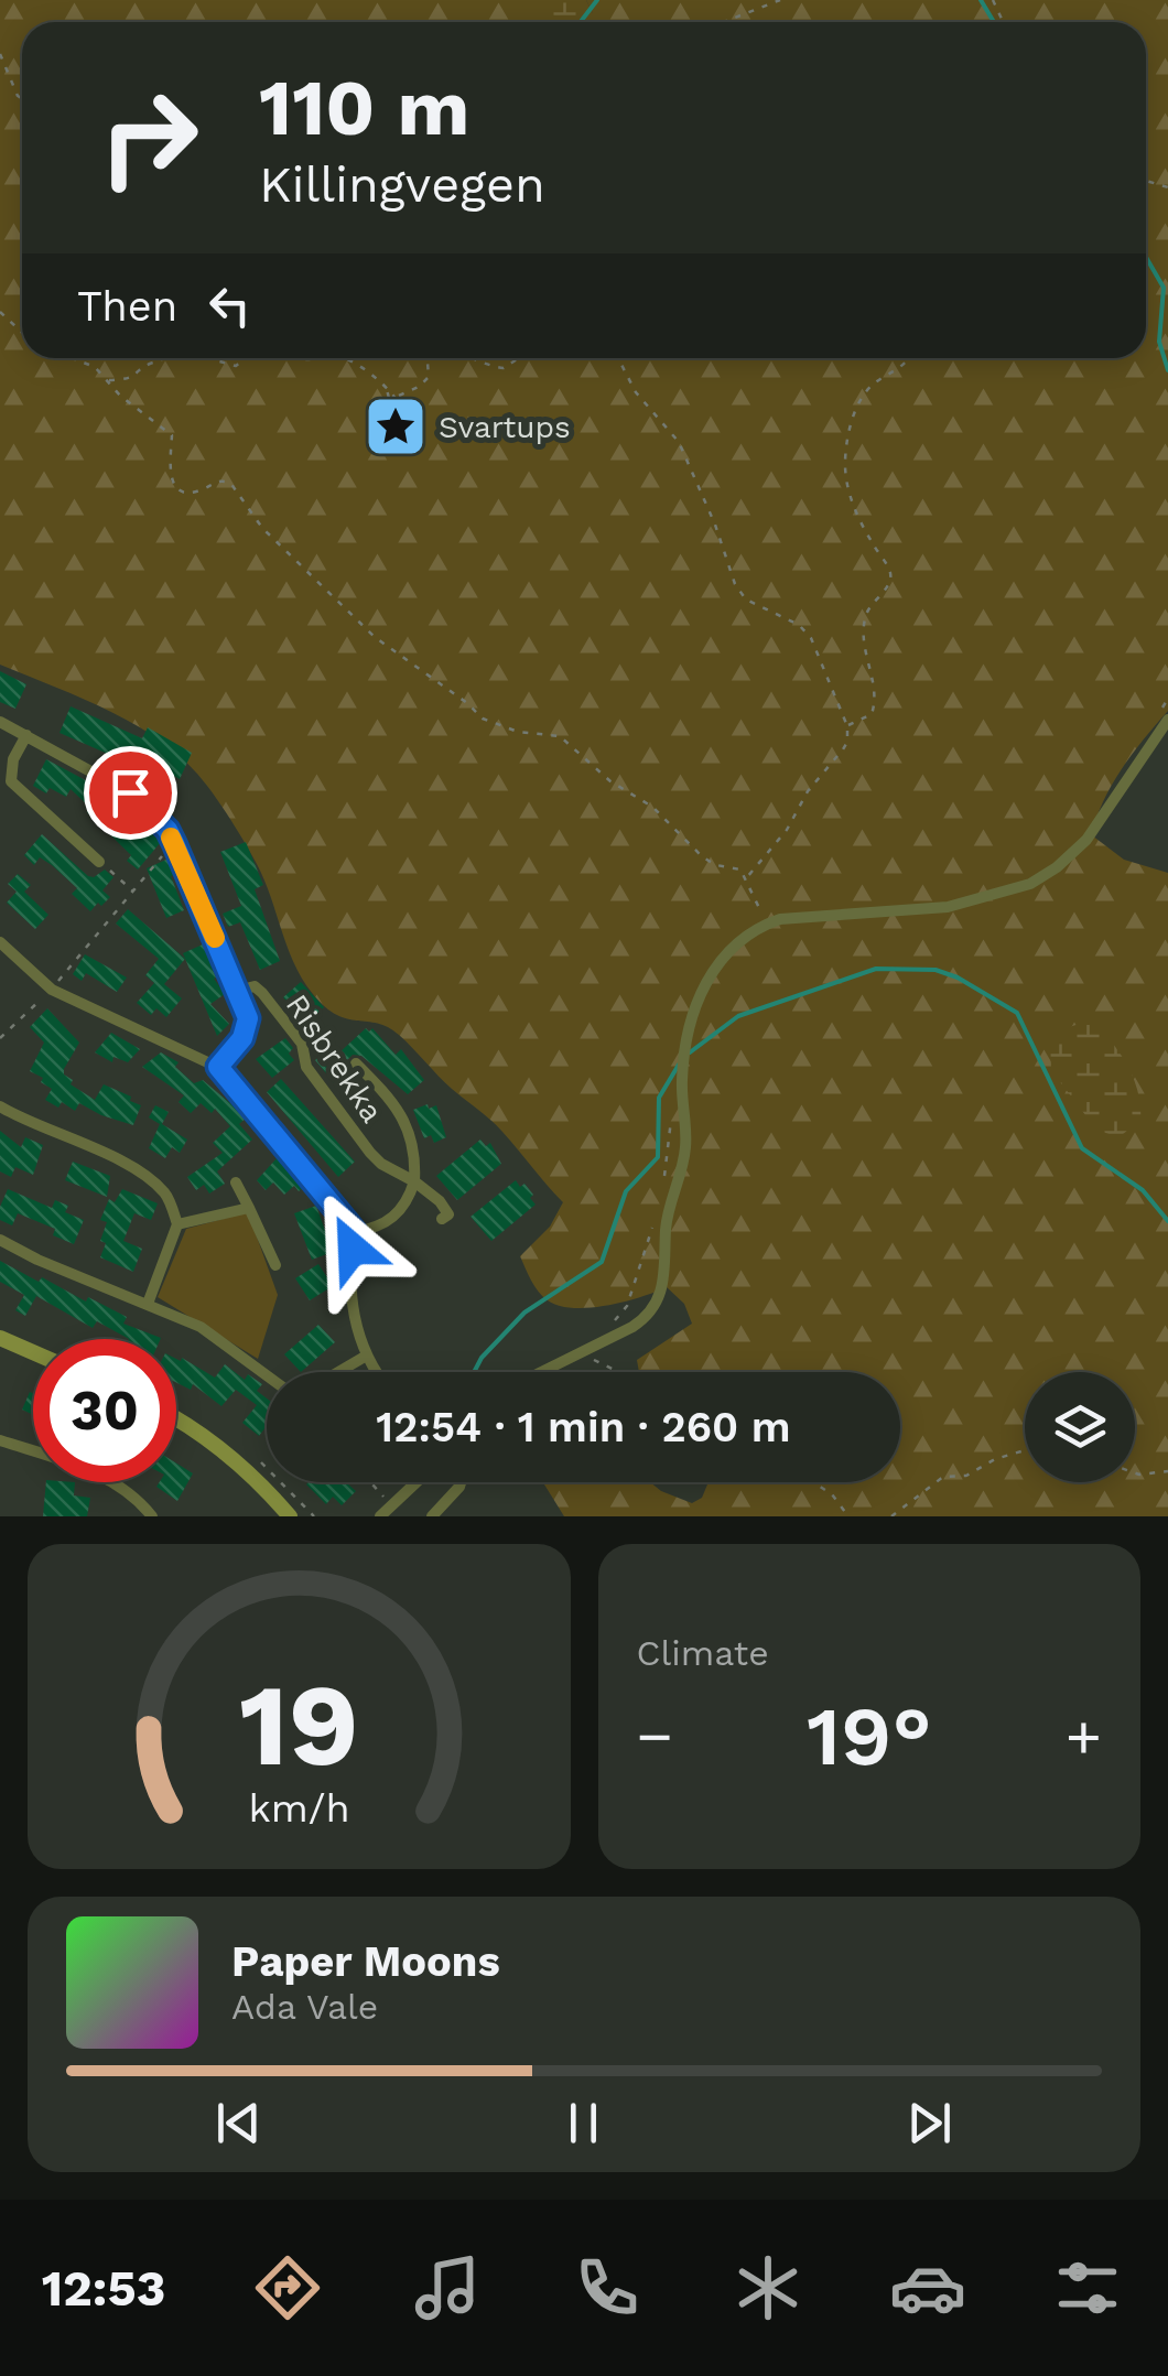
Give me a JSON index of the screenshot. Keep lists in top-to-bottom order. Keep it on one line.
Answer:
{"streets":{"street":["Risbrekka"]},"places":{"place":["Svartups"]},"page":{"turn":["110 m","Killingvegen"],"then":"Then","limit":"30","trip":"12:54 · 1 min · 260 m","tile":"Climate","heat":["−","19°","+"],"song":["Paper Moons","Ada Vale"],"tabs":"12:53","gauge":["19","km/h"]}}
